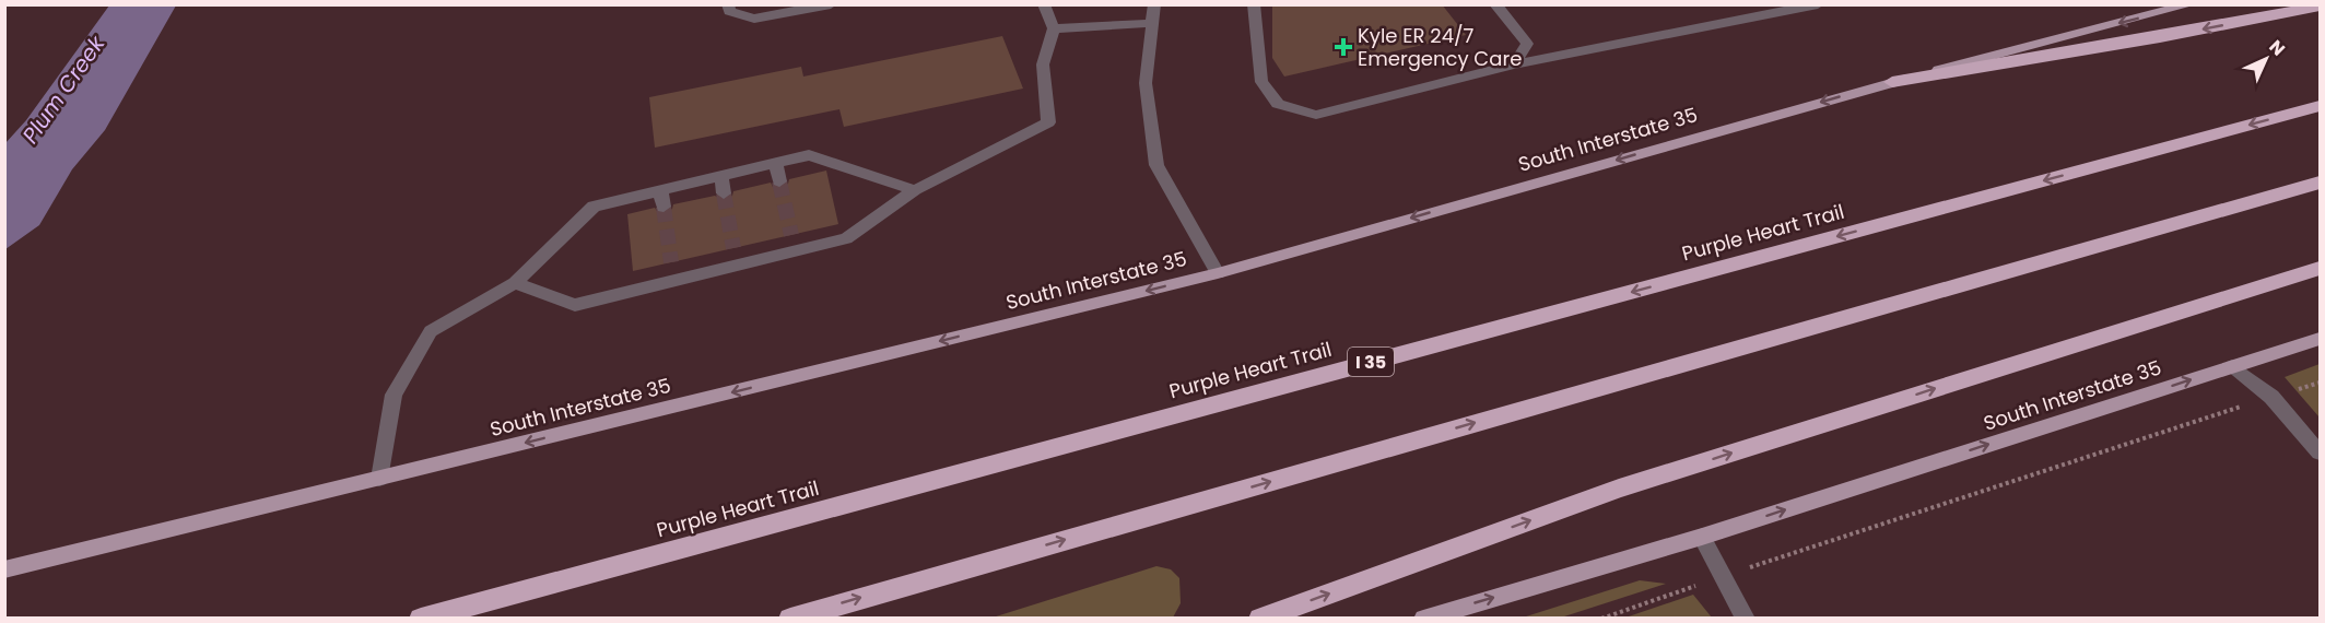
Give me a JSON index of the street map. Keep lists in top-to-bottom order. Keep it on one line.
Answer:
{"streets":{"highway":["Purple Heart Trail","I 35"],"main road":["South Interstate 35"]},"water":["Plum Creek"],"places":{"health":["Kyle ER 24/7 Emergency Care"]},"north":"top right"}
